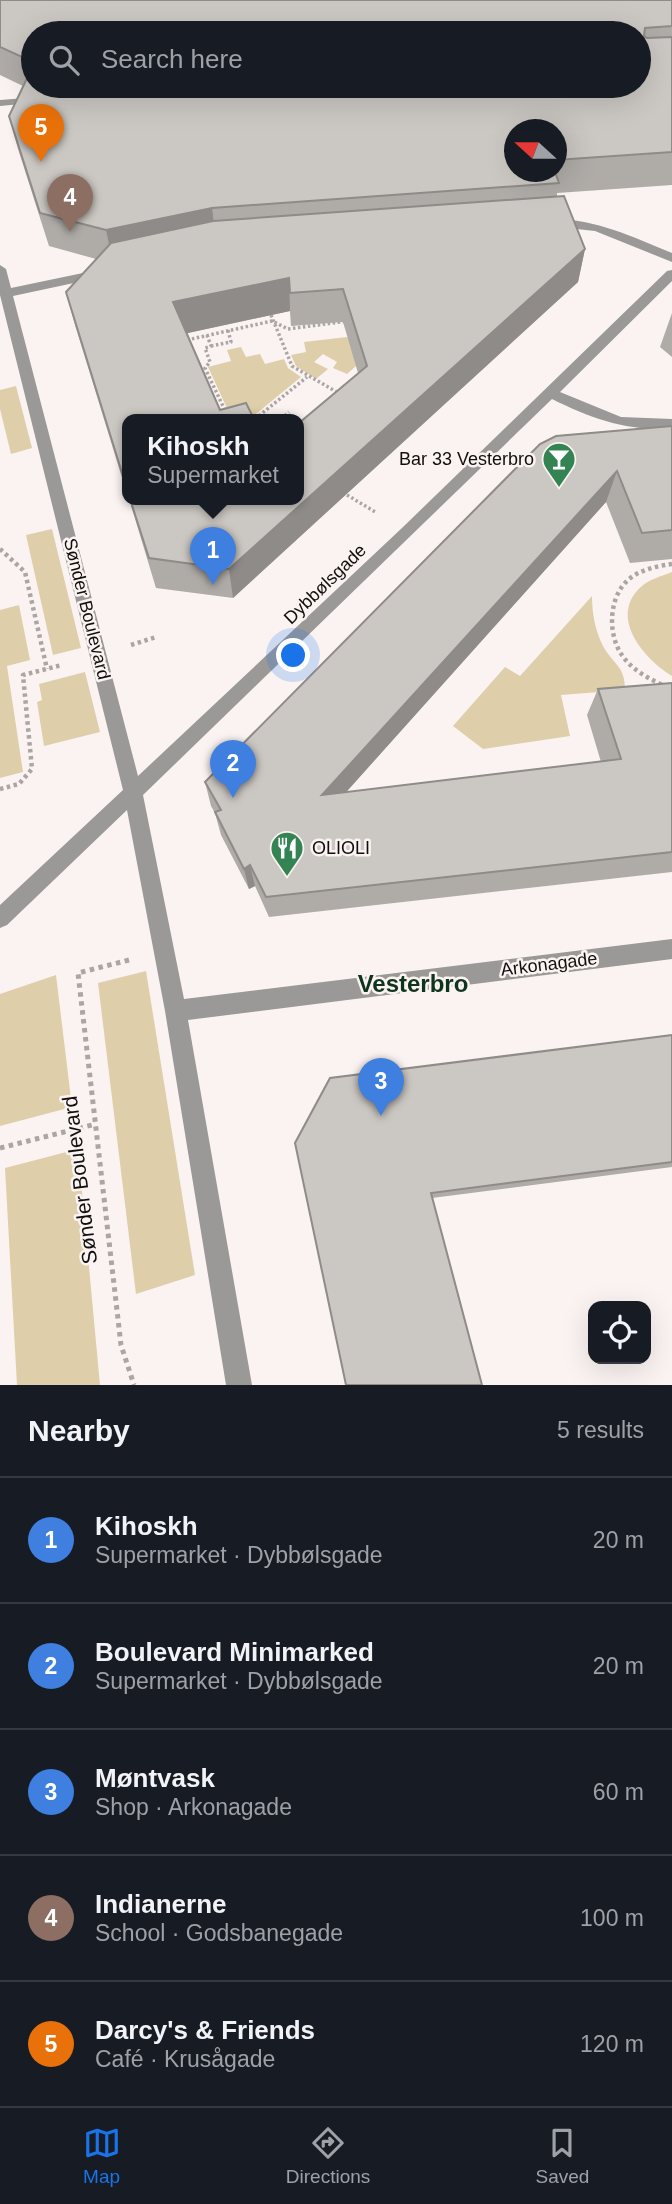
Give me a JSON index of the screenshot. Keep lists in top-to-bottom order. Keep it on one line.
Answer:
{"streets":{"street":["Dybbølsgade","Sønder Boulevard","Arkonagade"]},"crossings":[["Dybbølsgade","Sønder Boulevard"],["Sønder Boulevard","Arkonagade"]],"districts":["Vesterbro"],"places":{"bar":["Bar 33 Vesterbro"],"restaurant":["OLIOLI"]},"north":"left","page":{"search":"Search here","pins":["5","4","1","2","3"],"popup":["Kihoskh","Supermarket"],"heading":["Nearby","5 results"],"list":[{"mark":"1","name":"Kihoskh","note":"Supermarket · Dybbølsgade","value":"20 m"},{"mark":"2","name":"Boulevard Minimarked","note":"Supermarket · Dybbølsgade","value":"20 m"},{"mark":"3","name":"Møntvask","note":"Shop · Arkonagade","value":"60 m"},{"mark":"4","name":"Indianerne","note":"School · Godsbanegade","value":"100 m"},{"mark":"5","name":"Darcy's & Friends","note":"Café · Krusågade","value":"120 m"}],"nav":["Map","Directions","Saved"]}}
